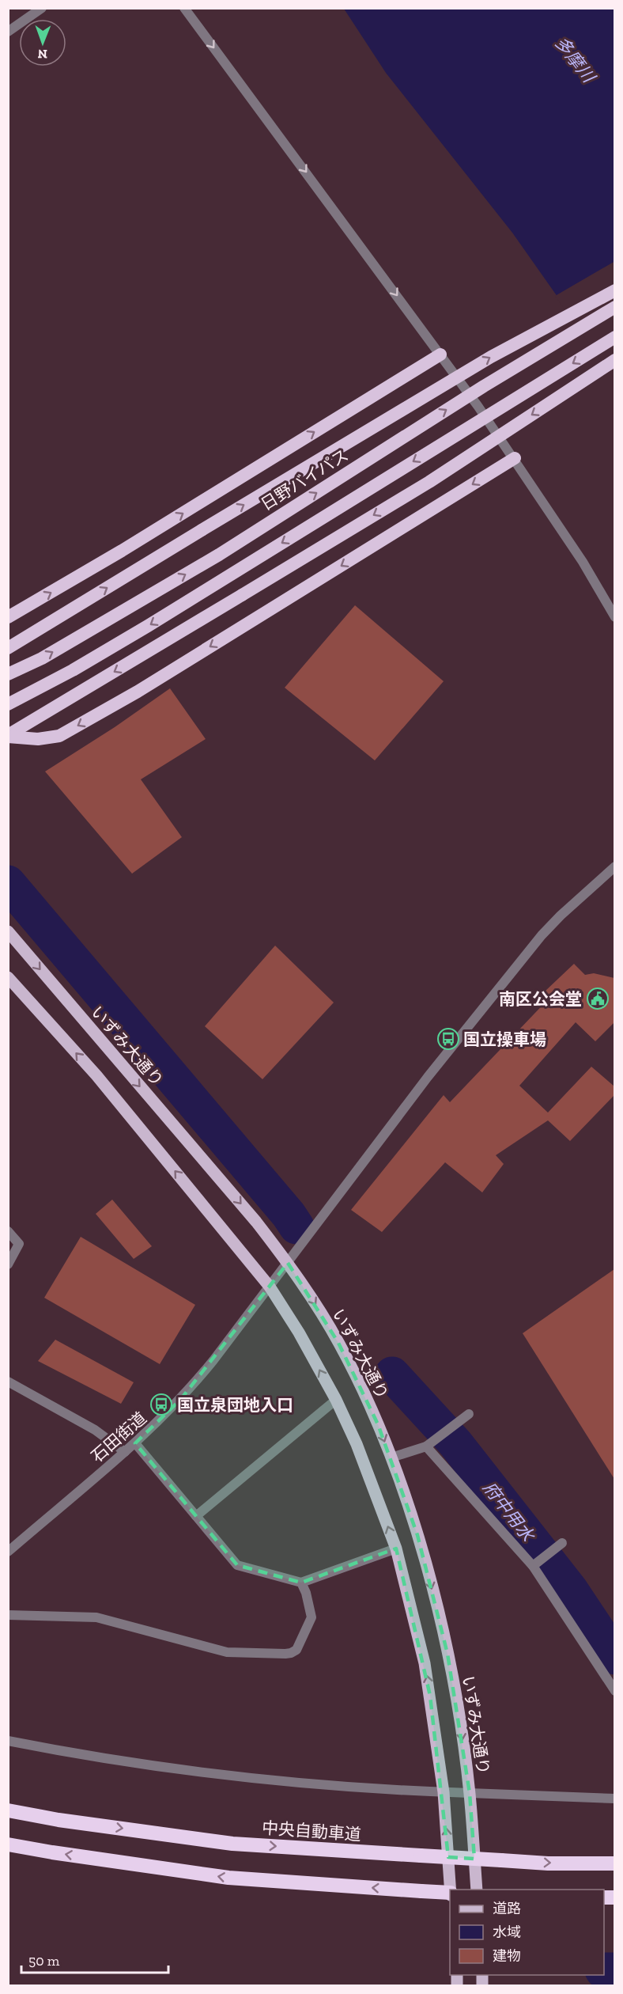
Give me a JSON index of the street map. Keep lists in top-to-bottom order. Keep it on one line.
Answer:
{"streets":{"highway":["日野バイパス","中央自動車道"],"main road":["いずみ大通り"],"street":["石田街道"]},"crossings":[["いずみ大通り","石田街道"]],"water":["多摩川","府中用水"],"places":{"public building":["南区公会堂"],"bus stop":["国立操車場","国立泉団地入口"]},"legend":["道路","水域","建物"],"scale_bar":"50 m","north":"bottom"}
